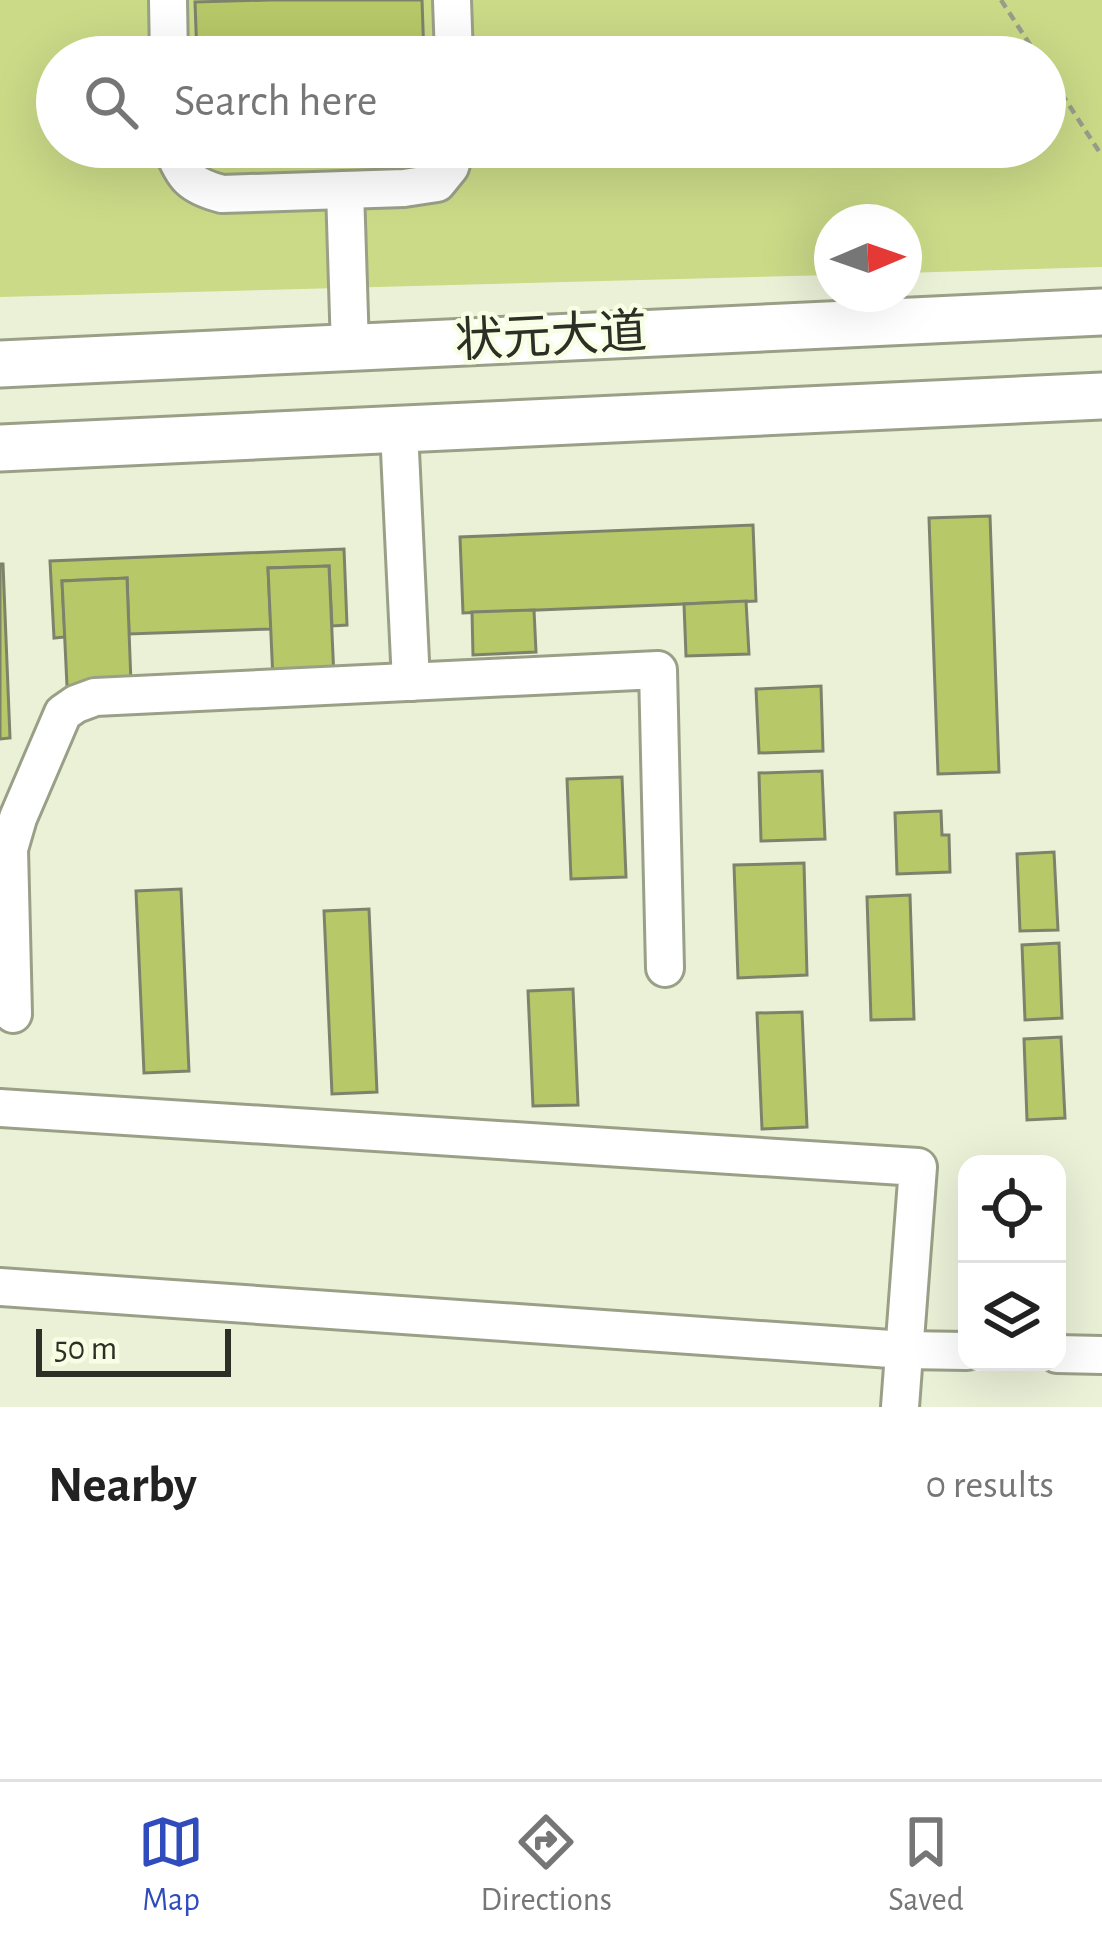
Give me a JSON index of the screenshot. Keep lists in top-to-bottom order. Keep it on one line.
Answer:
{"streets":{"main road":["状元大道"]},"scale_bar":"50 m","north":"right","page":{"search":"Search here","scale":"50 m","heading":["Nearby","0 results"],"nav":["Map","Directions","Saved"]}}
